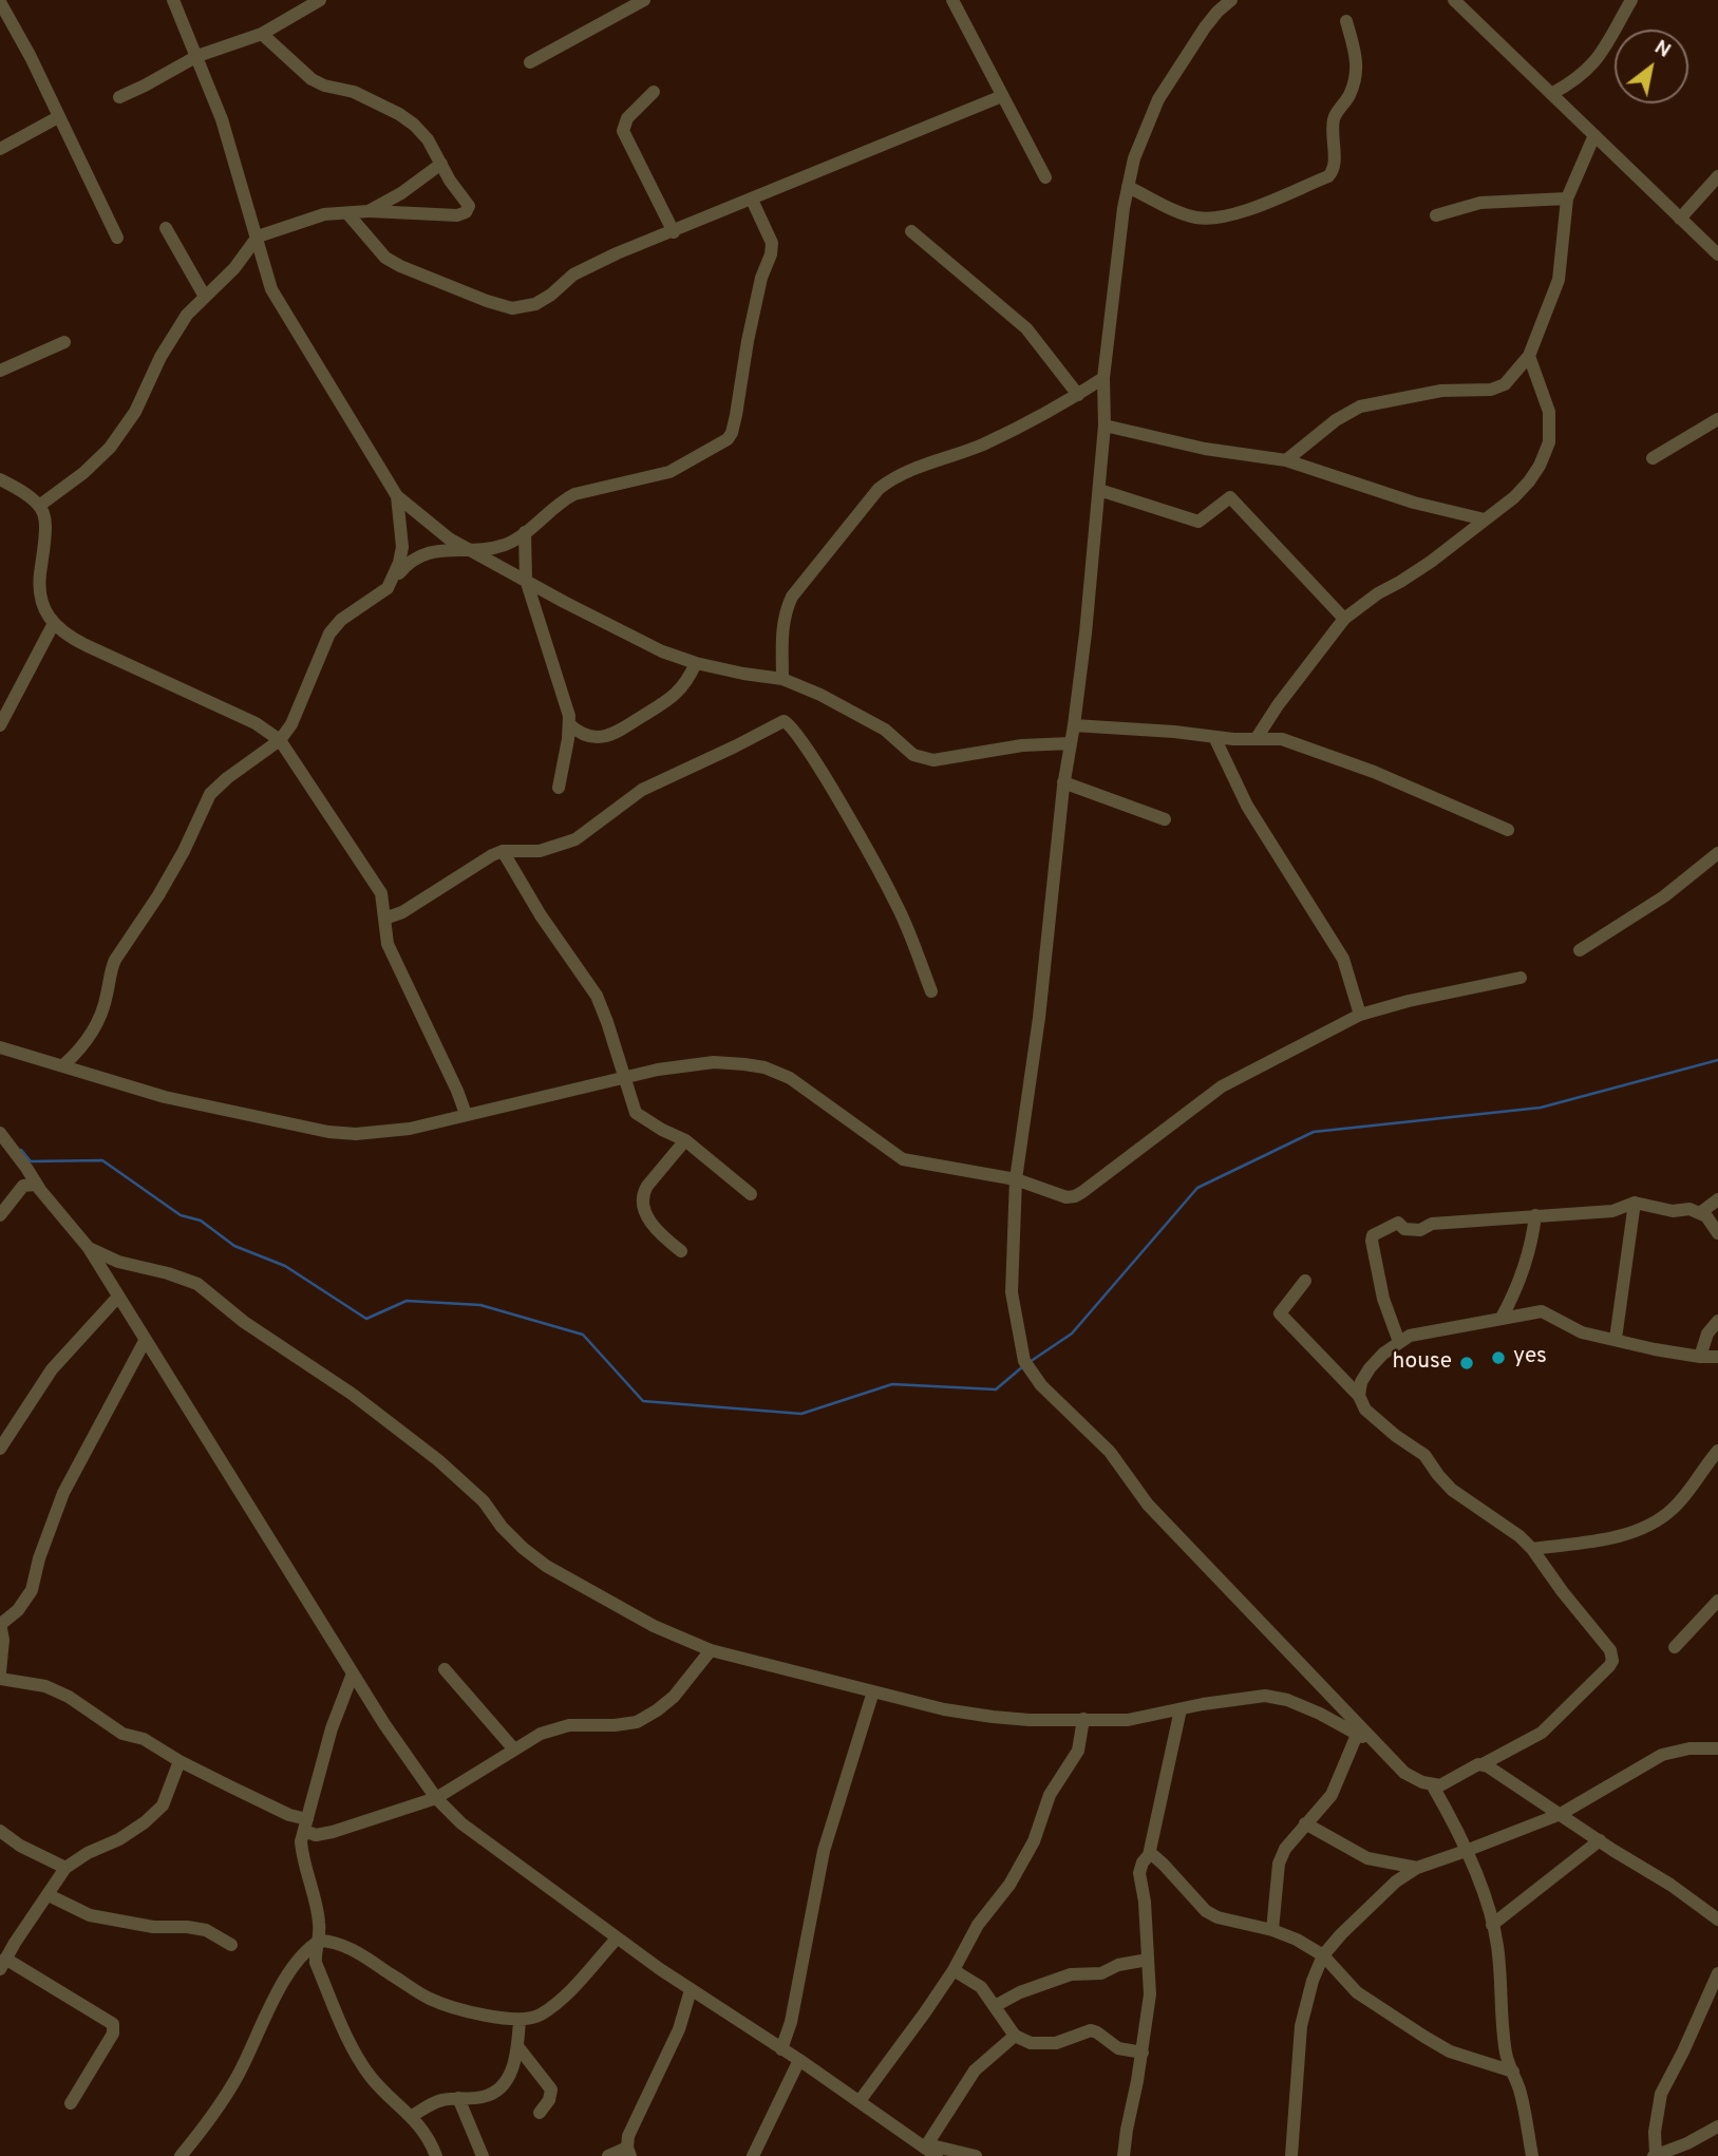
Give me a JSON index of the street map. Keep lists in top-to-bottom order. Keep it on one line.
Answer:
{"places":["yes","house"],"north":"top right"}
